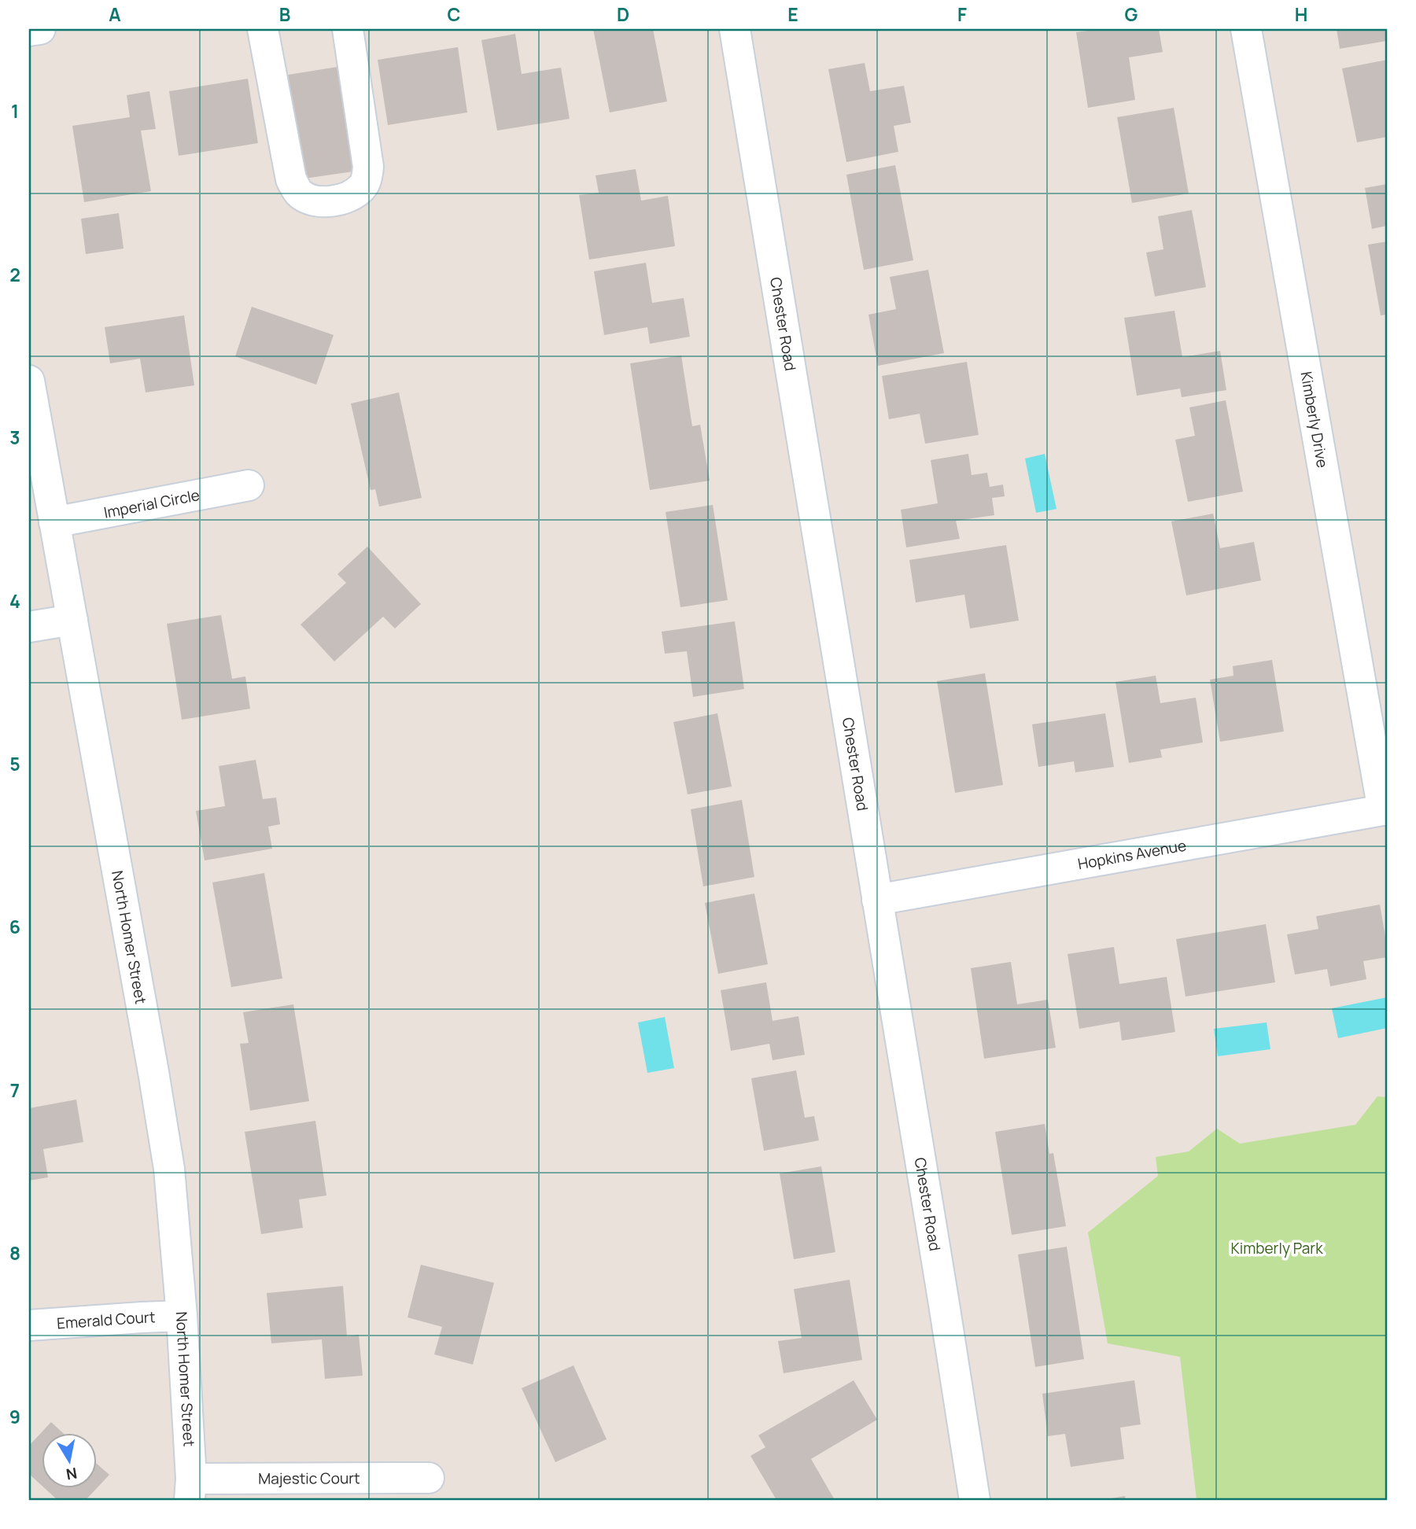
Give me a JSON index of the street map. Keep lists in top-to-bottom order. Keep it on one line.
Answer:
{"streets":{"street":["Chester Road","Kimberly Drive","Imperial Circle","Hopkins Avenue","North Homer Street","Emerald Court","Majestic Court"]},"crossings":[["Chester Road","Hopkins Avenue"],["Kimberly Drive","Hopkins Avenue"],["Imperial Circle","North Homer Street"],["North Homer Street","Emerald Court"],["North Homer Street","Majestic Court"]],"parks":["Kimberly Park"],"north":"bottom","grid":{"columns":["A","B","C","D","E","F","G","H"],"rows":["1","2","3","4","5","6","7","8","9"]}}
